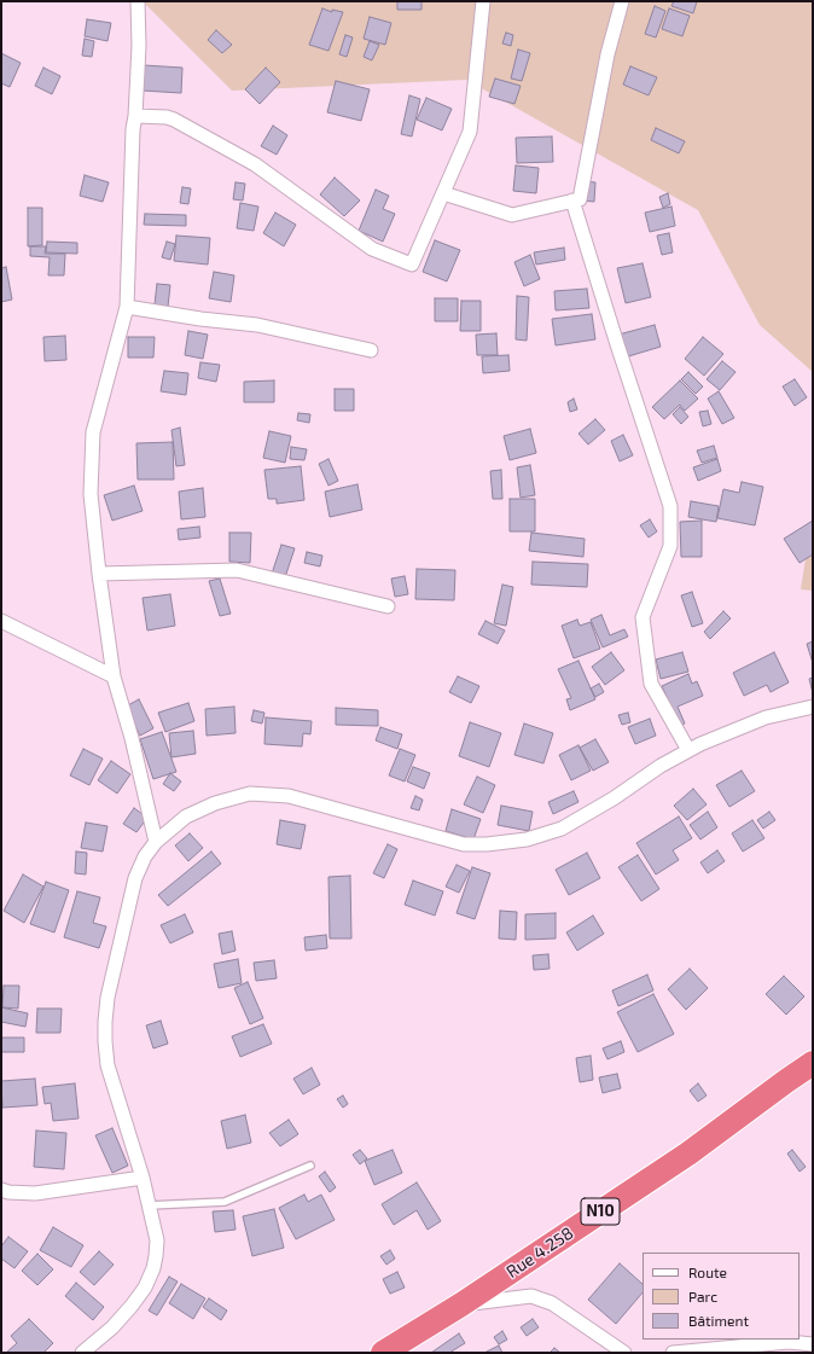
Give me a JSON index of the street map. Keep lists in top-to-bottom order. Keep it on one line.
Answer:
{"streets":{"highway":["N10","Rue 4.258"]},"legend":["Route","Parc","Bâtiment"]}
